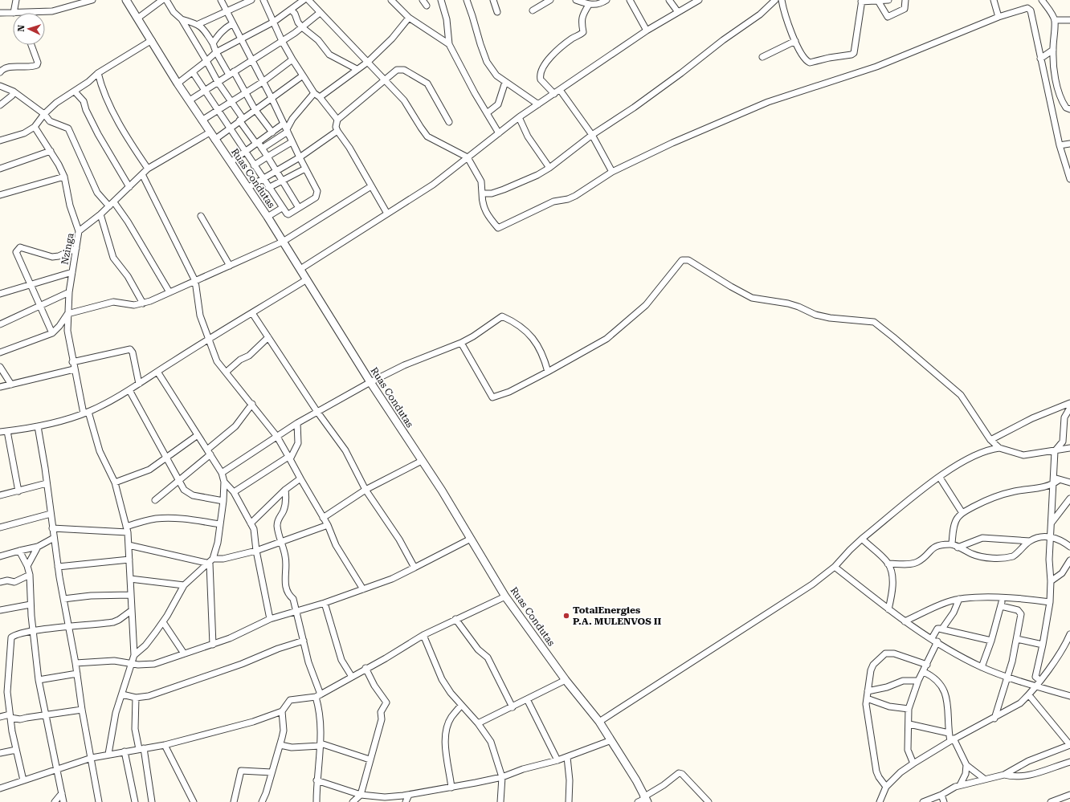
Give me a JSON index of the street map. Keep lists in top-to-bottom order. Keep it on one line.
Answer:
{"streets":{"street":["Ruas Condutas","Nzinga"]},"crossings":[["Ruas Condutas","Nzinga"]],"places":["TotalEnergies P.A. MULENVOS II"],"north":"left"}
